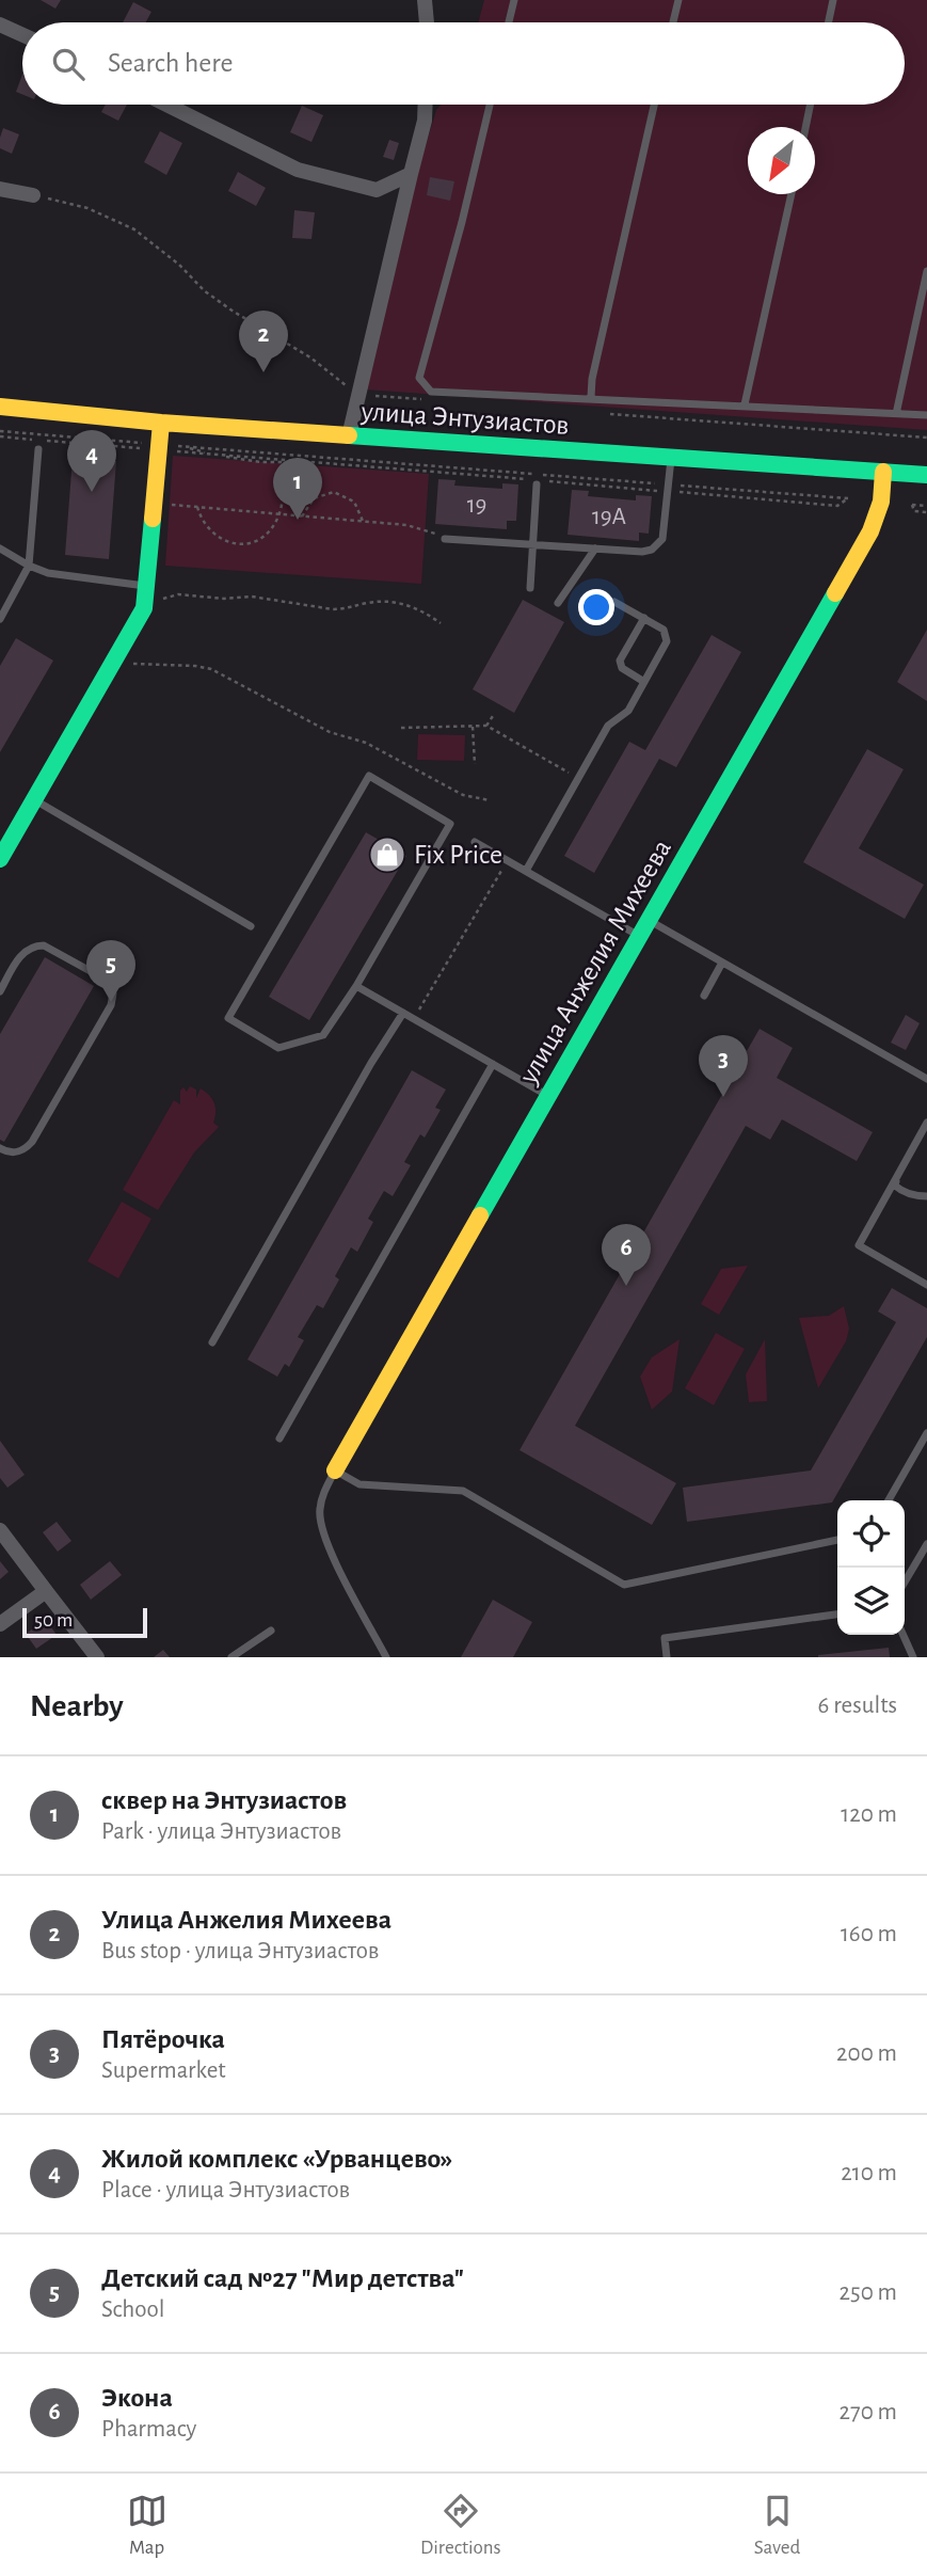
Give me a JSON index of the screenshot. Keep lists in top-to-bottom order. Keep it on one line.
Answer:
{"streets":{"street":["улица Энтузиастов","улица Анжелия Михеева"]},"crossings":[["улица Энтузиастов","улица Анжелия Михеева"]],"places":{"shop":["Fix Price"]},"house_numbers":["19","19А"],"scale_bar":"50 m","north":"bottom left","page":{"search":"Search here","pins":["2","4","1","5","3","6"],"scale":"50 m","heading":["Nearby","6 results"],"list":[{"mark":"1","name":"сквер на Энтузиастов","note":"Park · улица Энтузиастов","value":"120 m"},{"mark":"2","name":"Улица Анжелия Михеева","note":"Bus stop · улица Энтузиастов","value":"160 m"},{"mark":"3","name":"Пятёрочка","note":"Supermarket","value":"200 m"},{"mark":"4","name":"Жилой комплекс «Урванцево»","note":"Place · улица Энтузиастов","value":"210 m"},{"mark":"5","name":"Детский сад №27 \"Мир детства\"","note":"School","value":"250 m"},{"mark":"6","name":"Экона","note":"Pharmacy","value":"270 m"}],"nav":["Map","Directions","Saved"]}}
